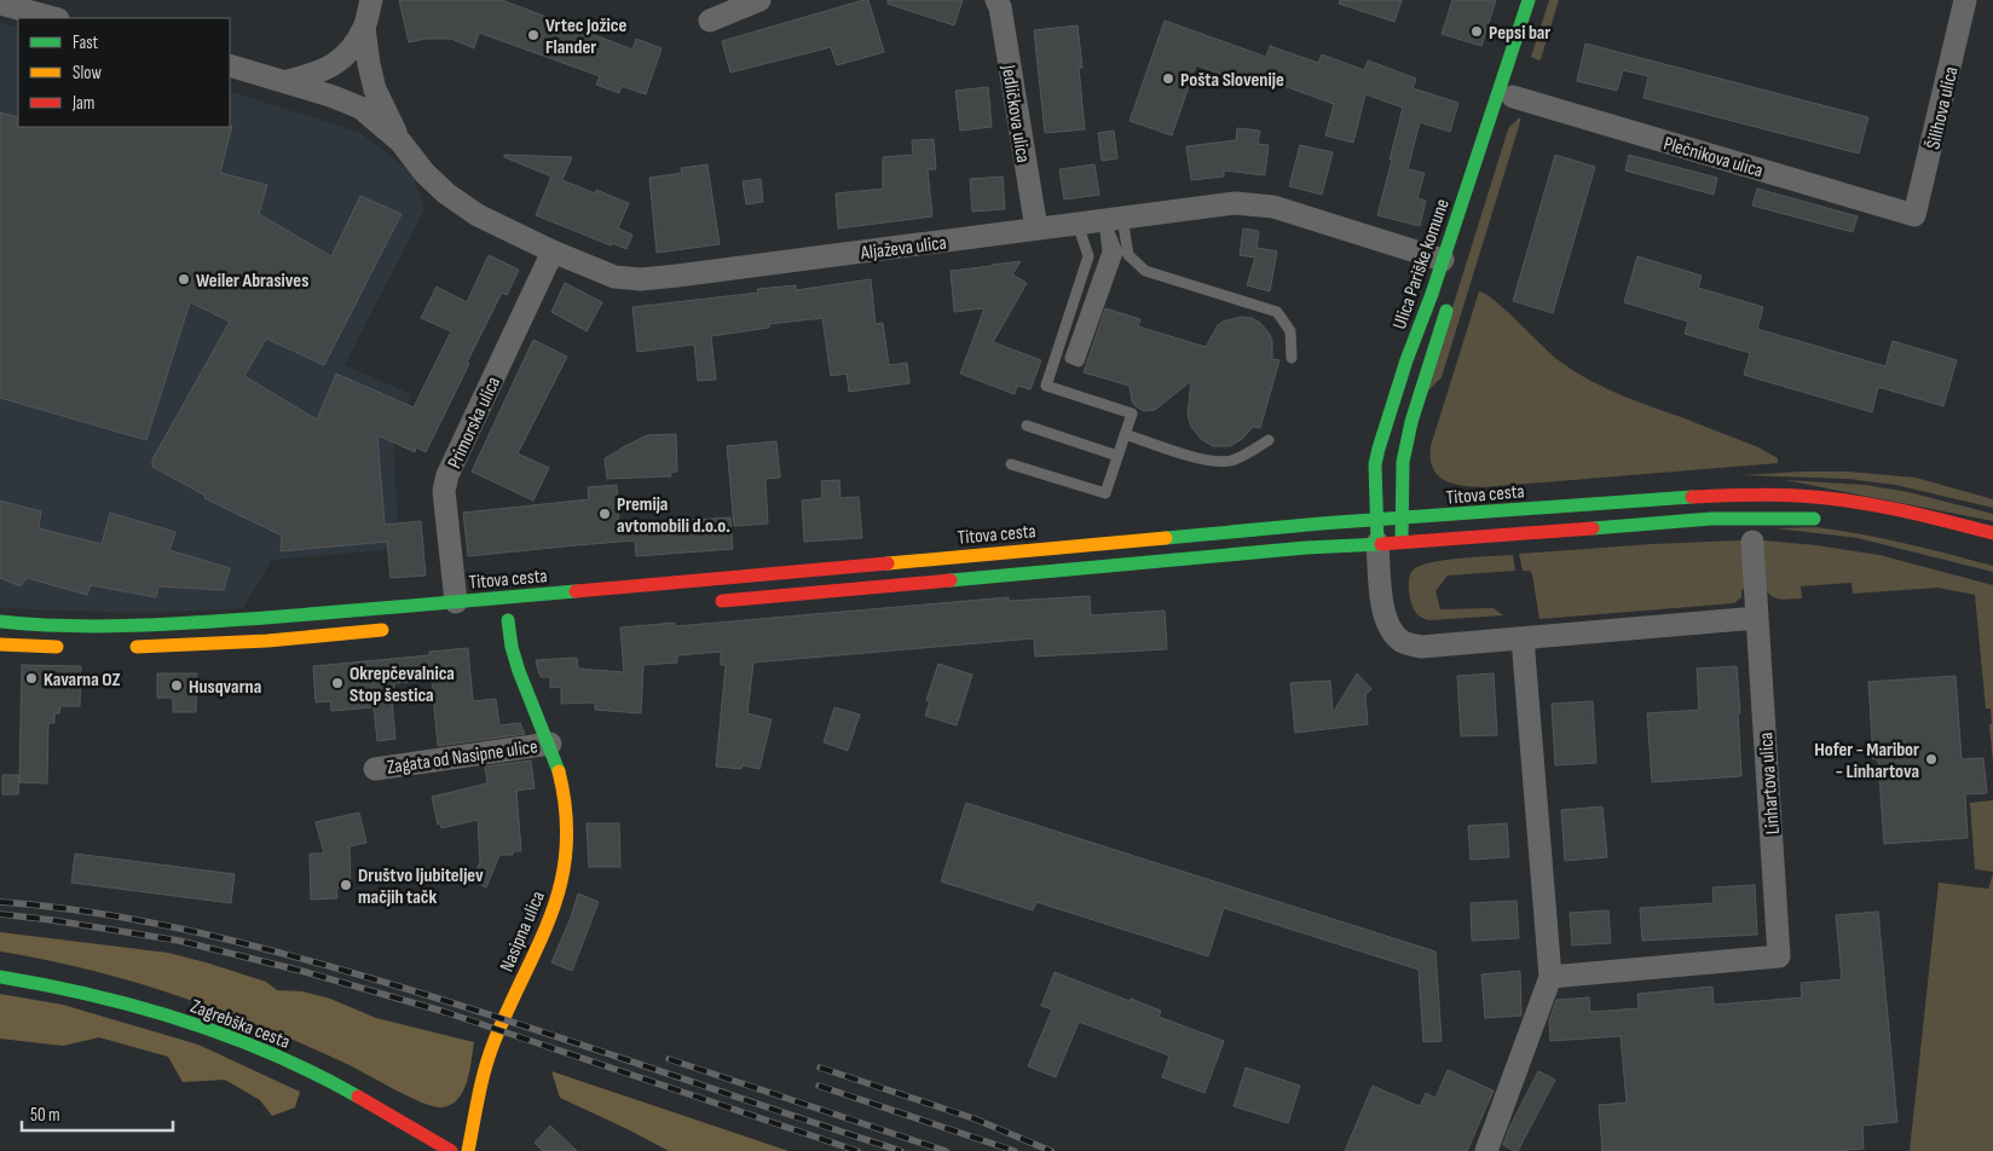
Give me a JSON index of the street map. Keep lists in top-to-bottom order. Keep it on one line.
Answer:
{"streets":{"main road":["Ulica Pariške komune","Titova cesta","Nasipna ulica","Zagrebška cesta"],"street":["Šilihova ulica","Jedličkova ulica","Plečnikova ulica","Aljaževa ulica","Primorska ulica","Zagata od Nasipne ulice","Linhartova ulica"]},"crossings":[["Šilihova ulica","Plečnikova ulica"],["Jedličkova ulica","Aljaževa ulica"],["Aljaževa ulica","Ulica Pariške komune"],["Aljaževa ulica","Primorska ulica"],["Ulica Pariške komune","Titova cesta"],["Primorska ulica","Titova cesta"],["Zagata od Nasipne ulice","Nasipna ulica"]],"places":["Pepsi bar","Vrtec Jožice Flander","Pošta Slovenije","Weiler Abrasives","Premija avtomobili d.o.o.","Kavarna OZ","Okrepčevalnica Stop šestica","Husqvarna","Hofer - Maribor - Linhartova","Društvo ljubiteljev mačjih tačk"],"legend":["Fast","Slow","Jam"],"scale_bar":"50 m"}
